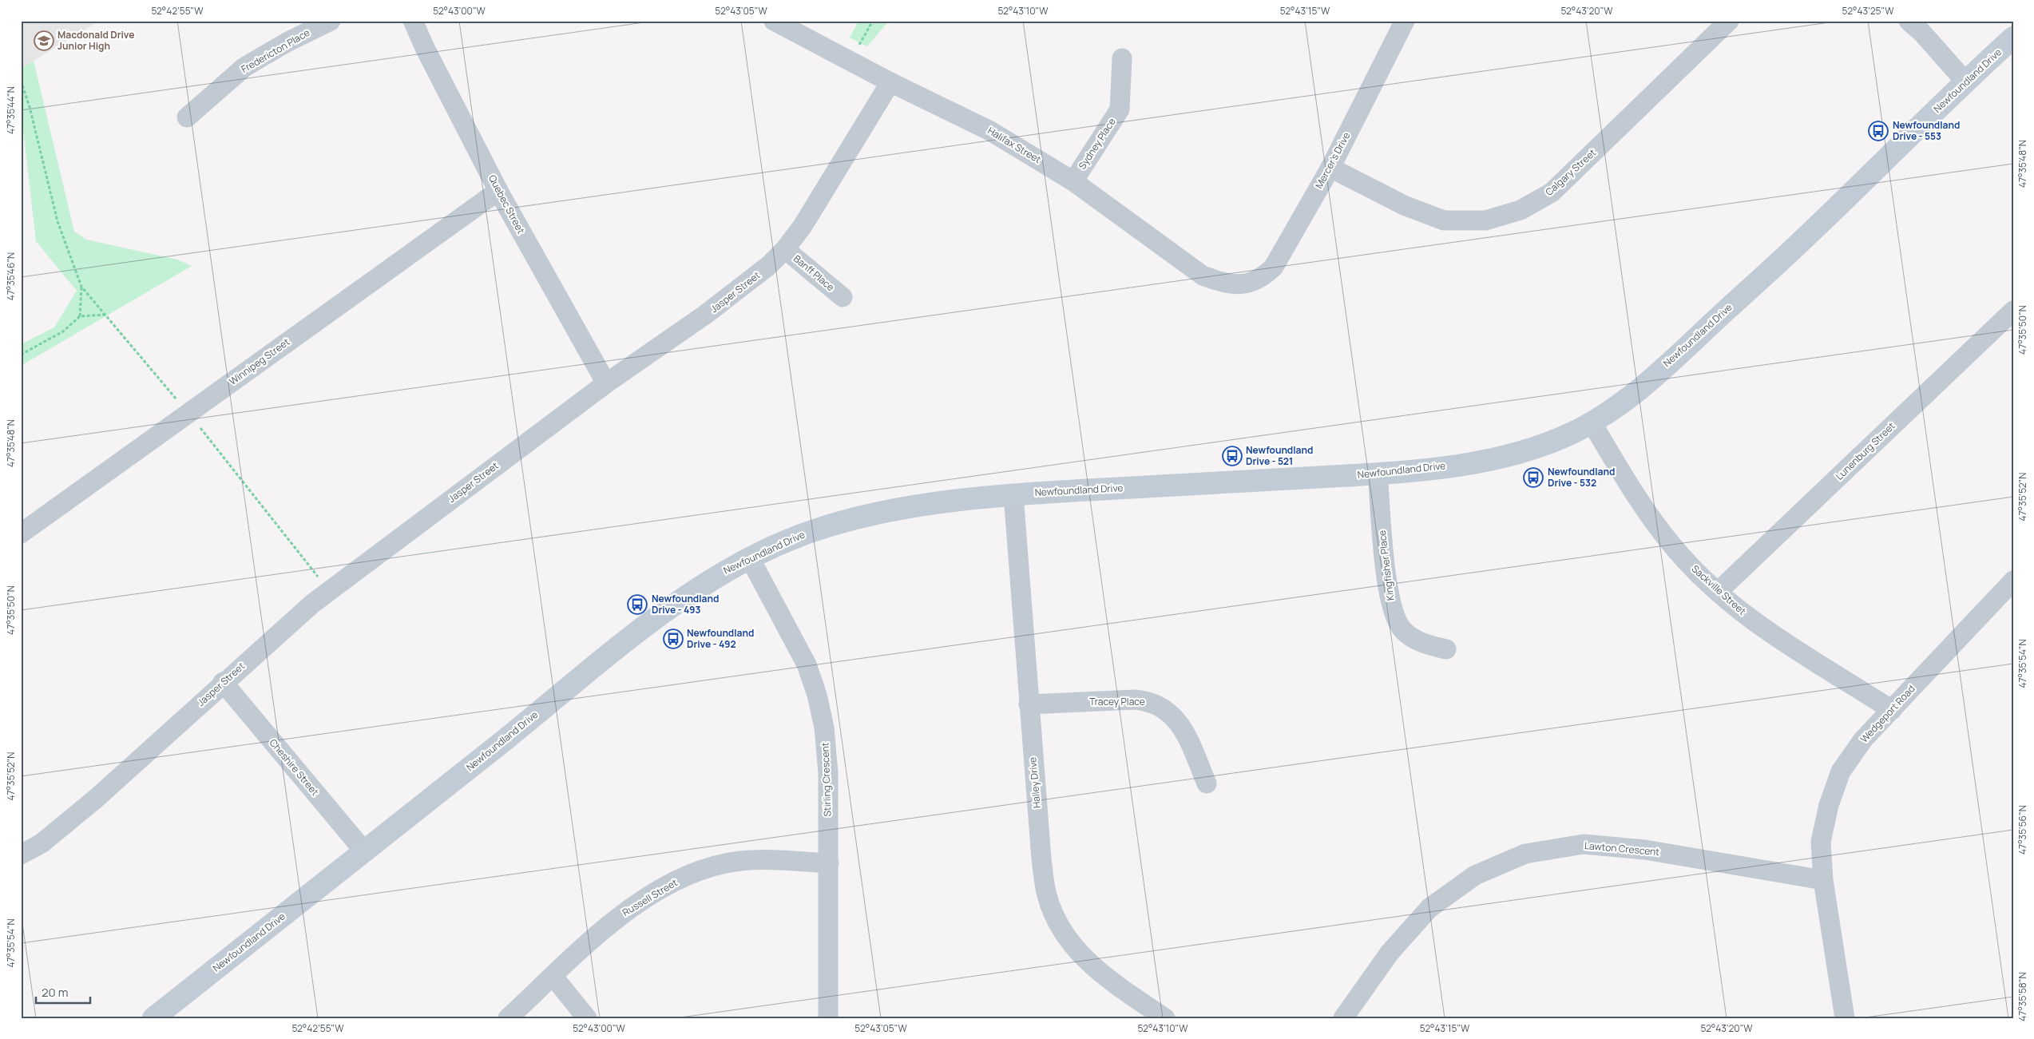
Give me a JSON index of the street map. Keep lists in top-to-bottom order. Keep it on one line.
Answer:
{"streets":{"street":["Fredericton Place","Newfoundland Drive","Sydney Place","Halifax Street","Mercer's Drive","Calgary Street","Quebec Street","Banff Place","Jasper Street","Winnipeg Street","Lunenburg Street","Kingfisher Place","Sackville Street","Tracey Place","Wedgeport Road","Cheshire Street","Stirling Crescent","Halley Drive","Lawton Crescent","Russell Street"]},"crossings":[["Newfoundland Drive","Kingfisher Place"],["Newfoundland Drive","Sackville Street"],["Newfoundland Drive","Cheshire Street"],["Newfoundland Drive","Stirling Crescent"],["Newfoundland Drive","Halley Drive"],["Sydney Place","Halifax Street"],["Halifax Street","Mercer's Drive"],["Halifax Street","Jasper Street"],["Mercer's Drive","Calgary Street"],["Quebec Street","Jasper Street"],["Quebec Street","Winnipeg Street"],["Banff Place","Jasper Street"],["Jasper Street","Cheshire Street"],["Lunenburg Street","Sackville Street"],["Sackville Street","Wedgeport Road"],["Tracey Place","Halley Drive"],["Wedgeport Road","Lawton Crescent"],["Stirling Crescent","Russell Street"]],"places":{"school or university":["Macdonald Drive Junior High"],"bus stop":["Newfoundland Drive - 553","Newfoundland Drive - 521","Newfoundland Drive - 532","Newfoundland Drive - 493","Newfoundland Drive - 492"]},"scale_bar":"20 m","coordinates":["52°42'55\"W","52°43'00\"W","52°43'05\"W","52°43'10\"W","52°43'15\"W","52°43'20\"W","52°43'25\"W","47°35'44\"N","47°35'48\"N","47°35'46\"N","47°35'50\"N","47°35'52\"N","47°35'54\"N","47°35'56\"N","47°35'58\"N"]}
